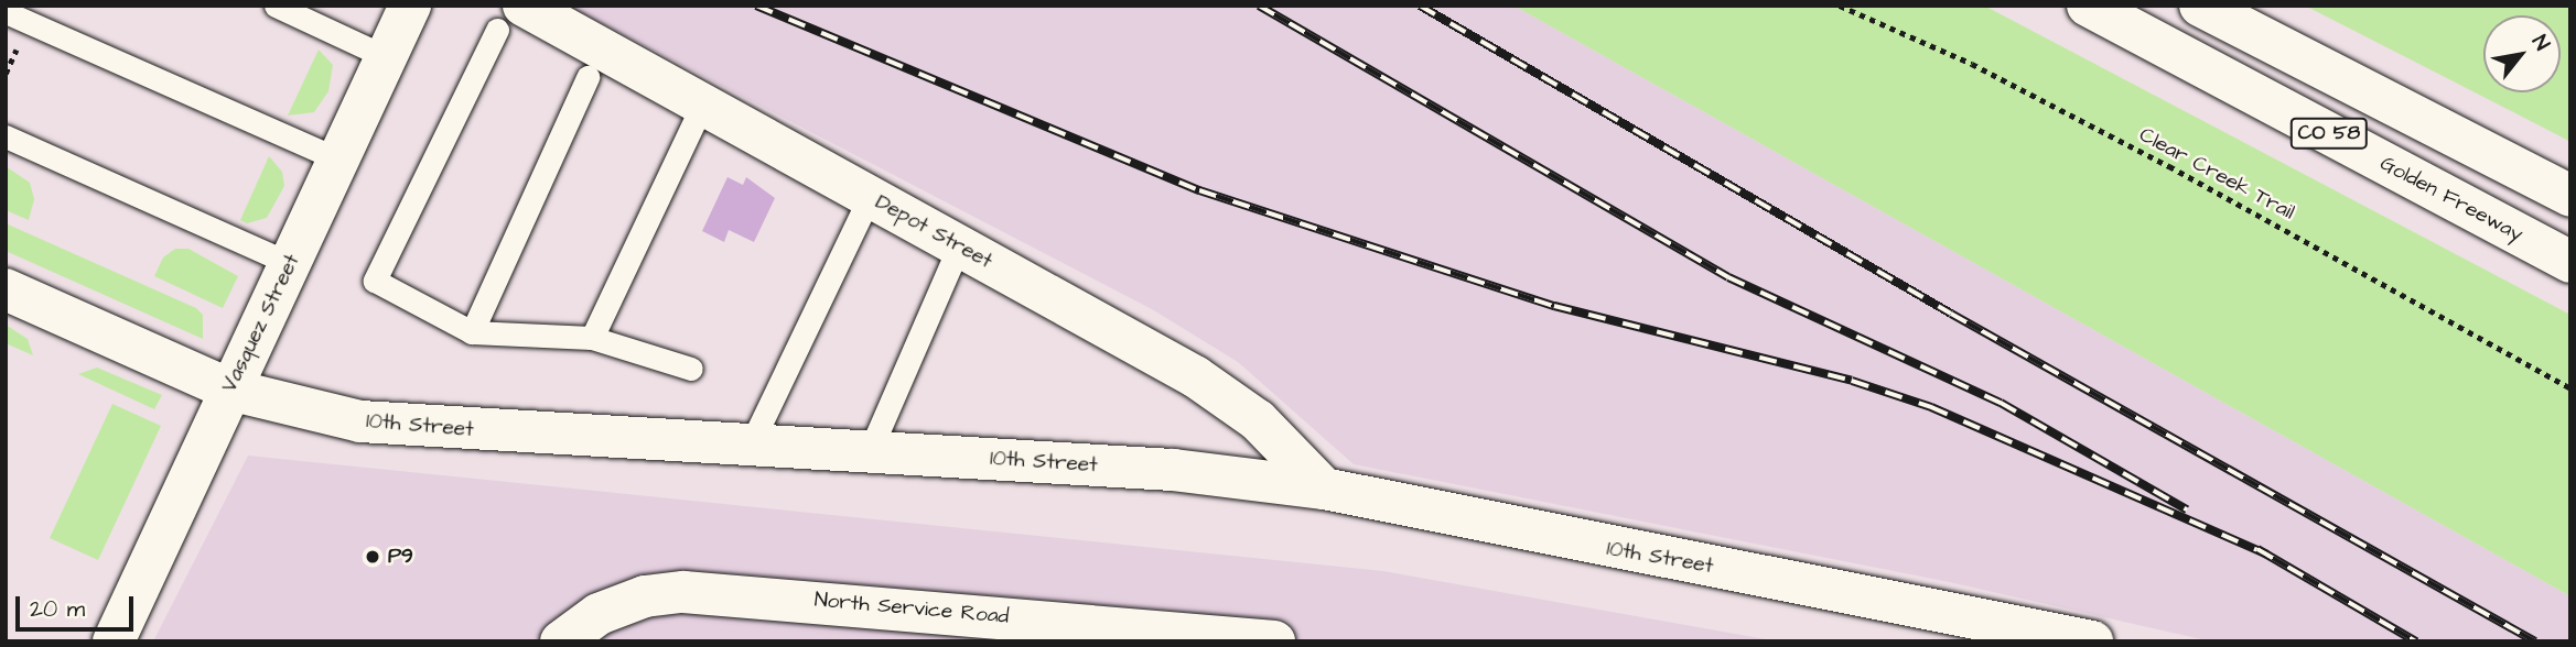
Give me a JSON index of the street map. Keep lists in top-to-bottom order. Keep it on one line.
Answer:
{"streets":{"main road":["CO 58","Golden Freeway","Depot Street","Vasquez Street","10th Street","North Service Road"],"path":["Clear Creek Trail"]},"crossings":[["Depot Street","10th Street"],["Vasquez Street","10th Street"]],"places":["P9"],"scale_bar":"20 m","north":"top right"}
